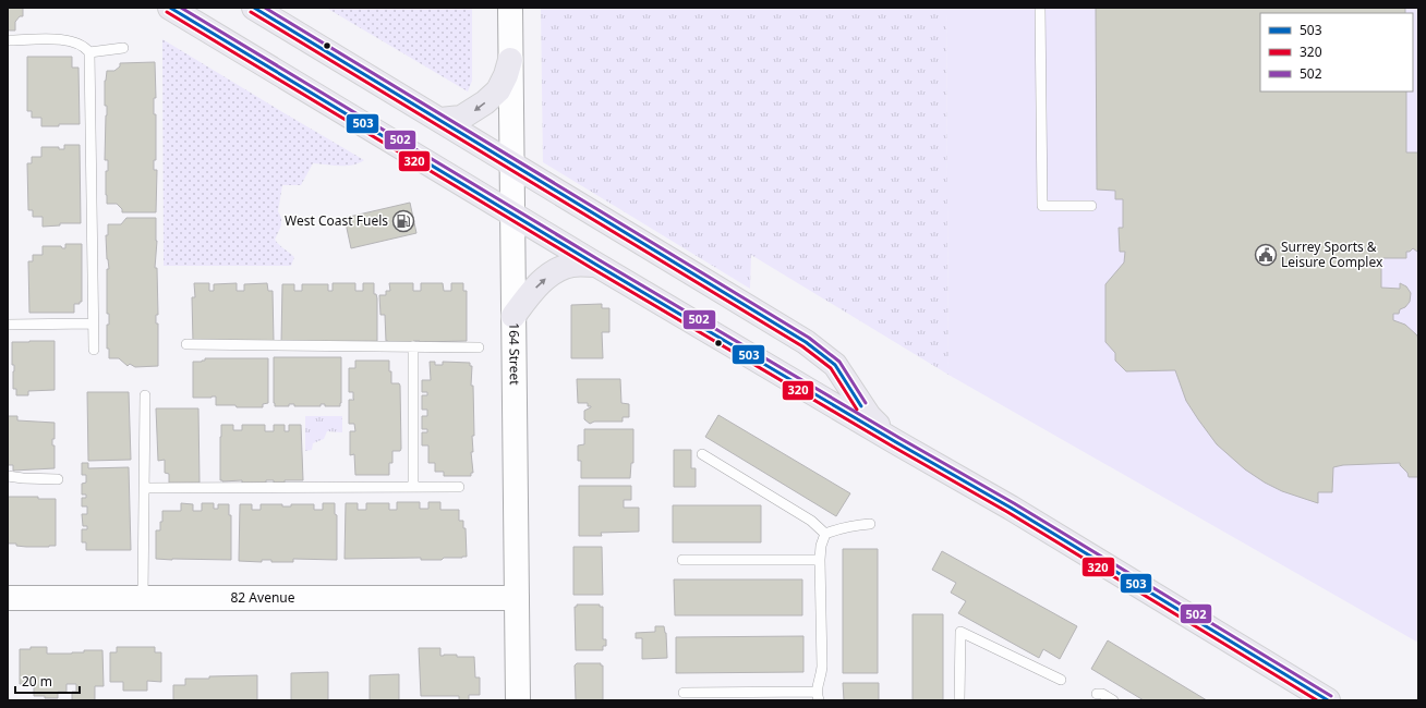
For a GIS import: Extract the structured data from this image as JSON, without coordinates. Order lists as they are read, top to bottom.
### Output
{
  "streets": {
    "street": ["164 Street", "82 Avenue"]
  },
  "crossings": [
    ["164 Street", "82 Avenue"]
  ],
  "places": {
    "fuel station": ["West Coast Fuels"],
    "public building": ["Surrey Sports & Leisure Complex"]
  },
  "lines": ["transit line 503", "transit line 502", "transit line 320"],
  "legend": ["503", "320", "502"],
  "scale_bar": "20 m"
}
